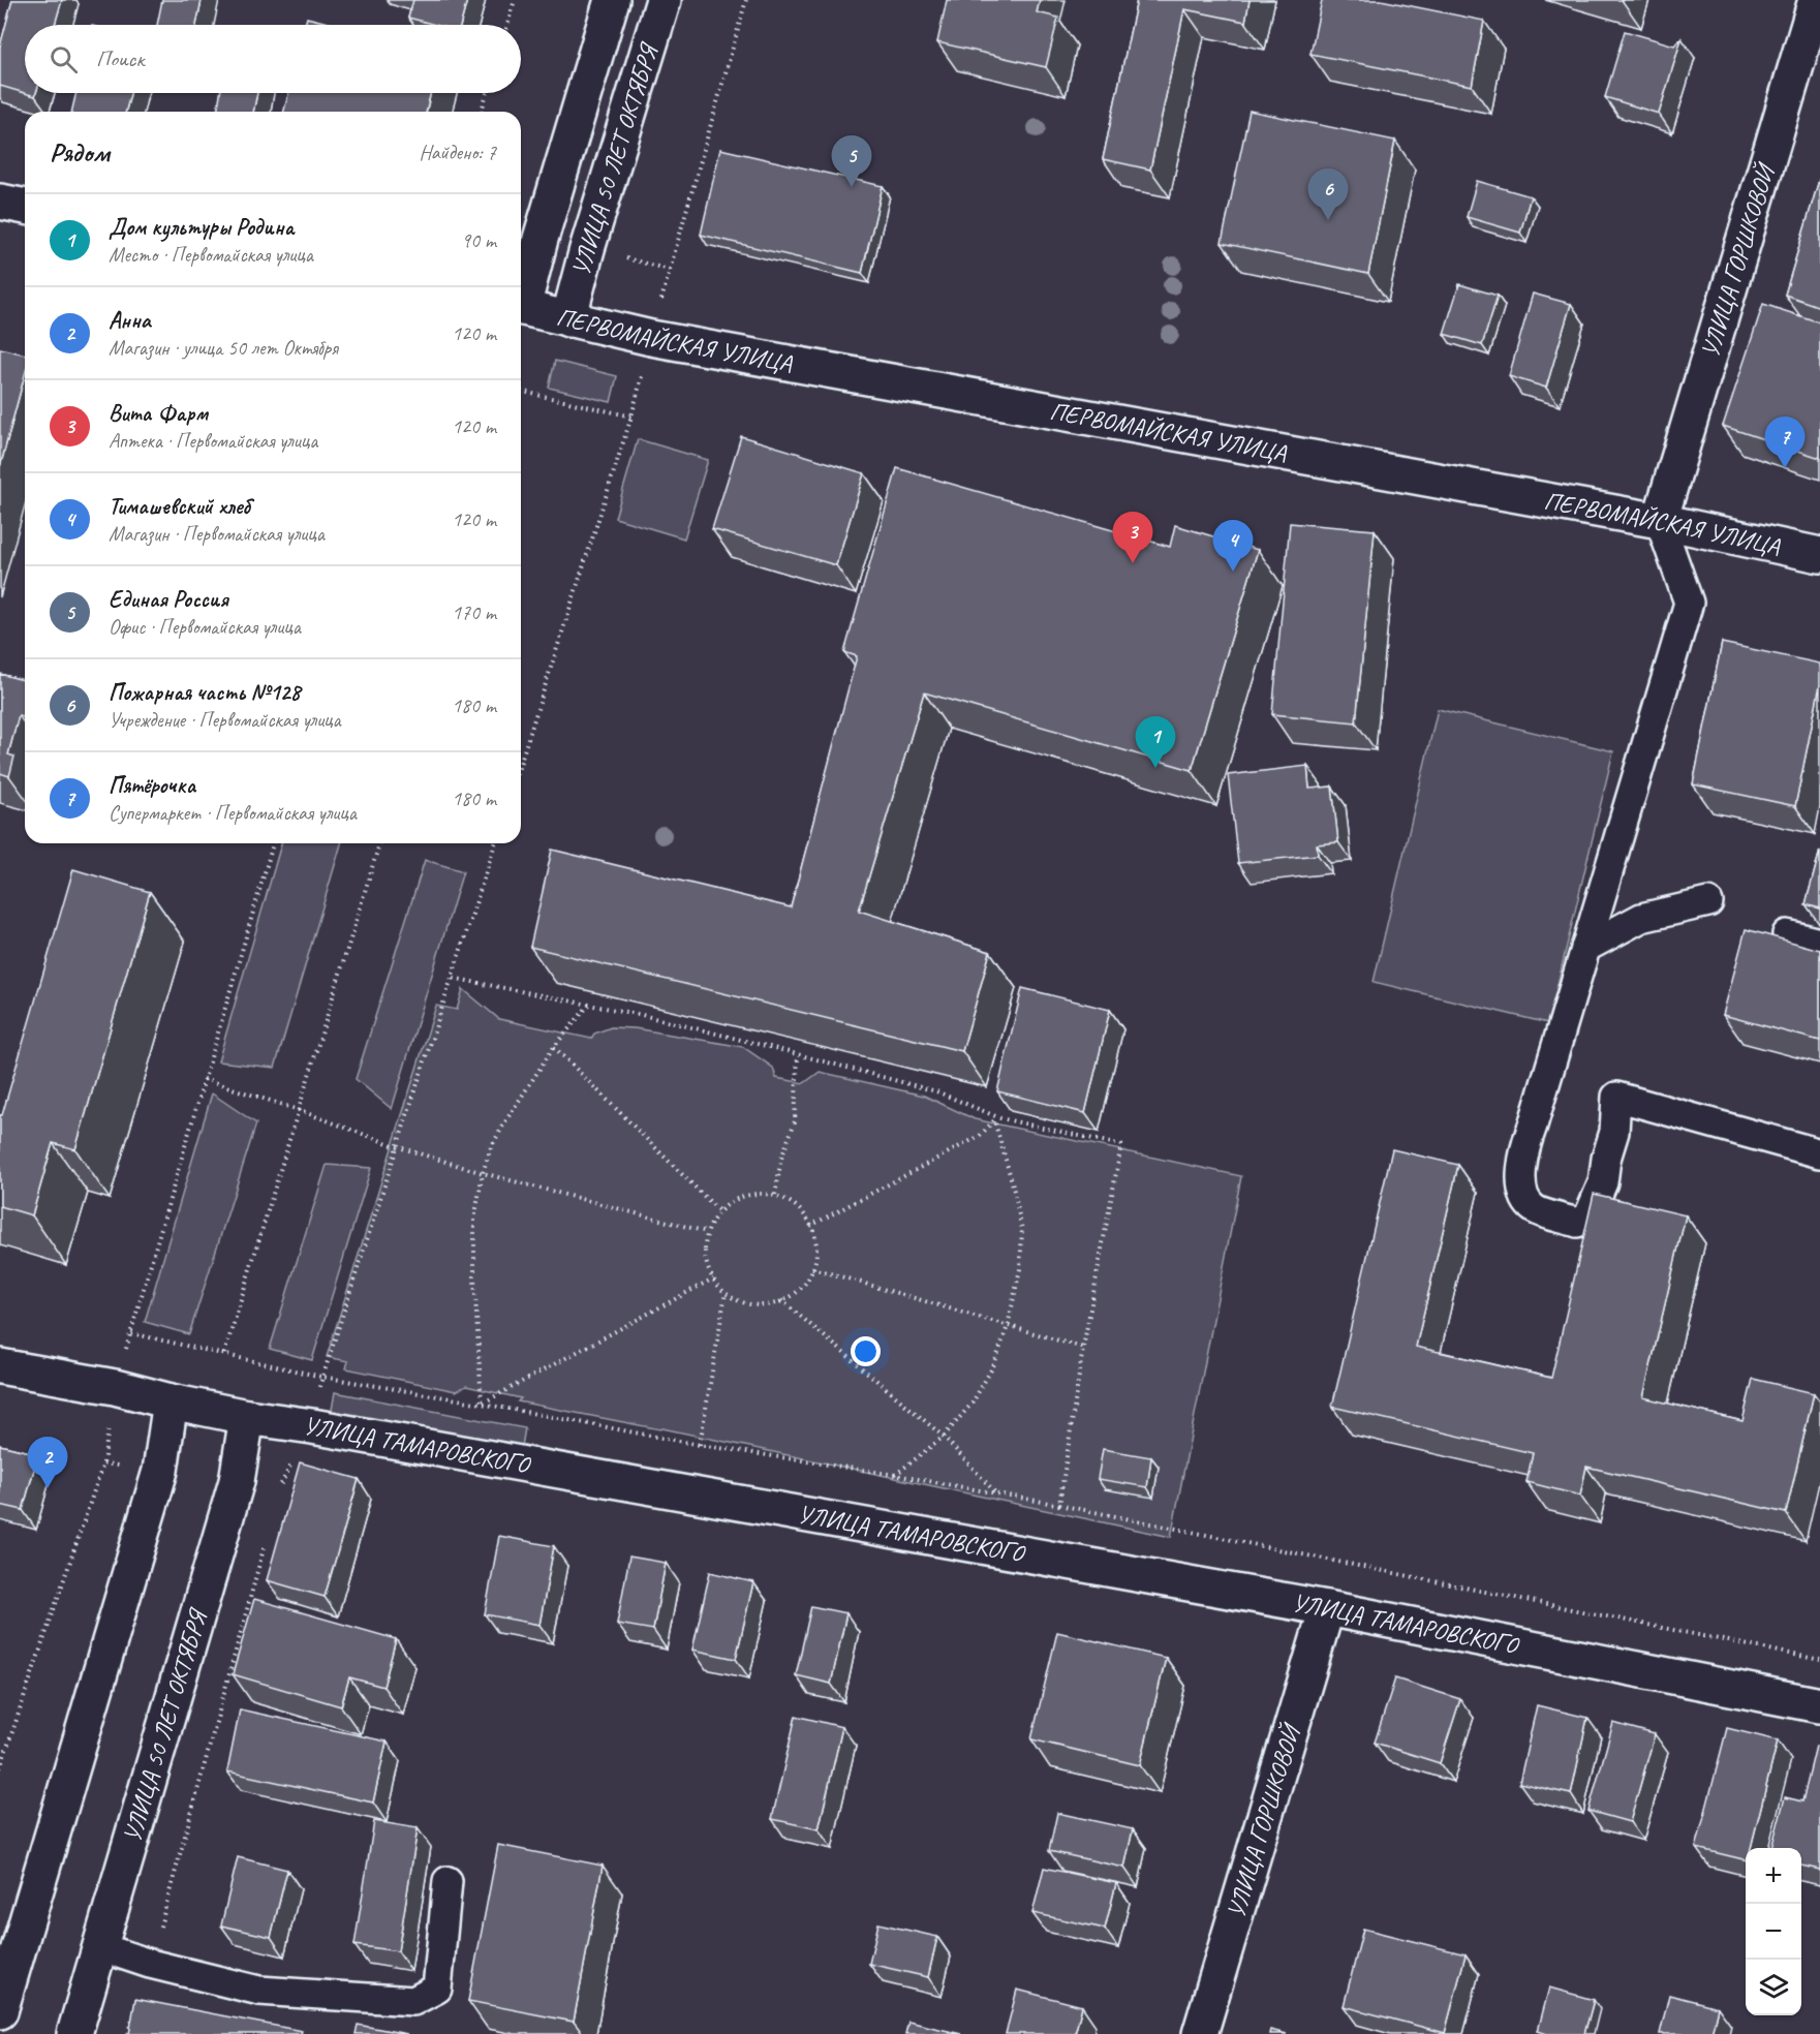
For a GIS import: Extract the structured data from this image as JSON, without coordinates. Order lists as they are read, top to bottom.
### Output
{
  "streets": {
    "street": [
      "УЛИЦА 50 ЛЕТ ОКТЯБРЯ",
      "УЛИЦА ГОРШКОВОЙ",
      "ПЕРВОМАЙСКАЯ УЛИЦА",
      "УЛИЦА ТАМАРОВСКОГО"
    ]
  },
  "crossings": [
    ["УЛИЦА 50 ЛЕТ ОКТЯБРЯ", "ПЕРВОМАЙСКАЯ УЛИЦА"],
    ["УЛИЦА 50 ЛЕТ ОКТЯБРЯ", "УЛИЦА ТАМАРОВСКОГО"],
    ["УЛИЦА ГОРШКОВОЙ", "ПЕРВОМАЙСКАЯ УЛИЦА"],
    ["УЛИЦА ГОРШКОВОЙ", "УЛИЦА ТАМАРОВСКОГО"]
  ],
  "page": {
    "search": "Поиск",
    "heading": ["Рядом", "Найдено: 7"],
    "pins": [
      "5",
      "6",
      "7",
      "3",
      "4",
      "1",
      "2"
    ],
    "list": [
      {
        "mark": "1",
        "name": "Дом культуры Родина",
        "note": "Место · Первомайская улица",
        "value": "90 m"
      },
      {
        "mark": "2",
        "name": "Анна",
        "note": "Магазин · улица 50 лет Октября",
        "value": "120 m"
      },
      {
        "mark": "3",
        "name": "Вита Фарм",
        "note": "Аптека · Первомайская улица",
        "value": "120 m"
      },
      {
        "mark": "4",
        "name": "Тимашевский хлеб",
        "note": "Магазин · Первомайская улица",
        "value": "120 m"
      },
      {
        "mark": "5",
        "name": "Единая Россия",
        "note": "Офис · Первомайская улица",
        "value": "170 m"
      },
      {
        "mark": "6",
        "name": "Пожарная часть №128",
        "note": "Учреждение · Первомайская улица",
        "value": "180 m"
      },
      {
        "mark": "7",
        "name": "Пятёрочка",
        "note": "Супермаркет · Первомайская улица",
        "value": "180 m"
      }
    ],
    "map_buttons": ["+", "−"]
  }
}
